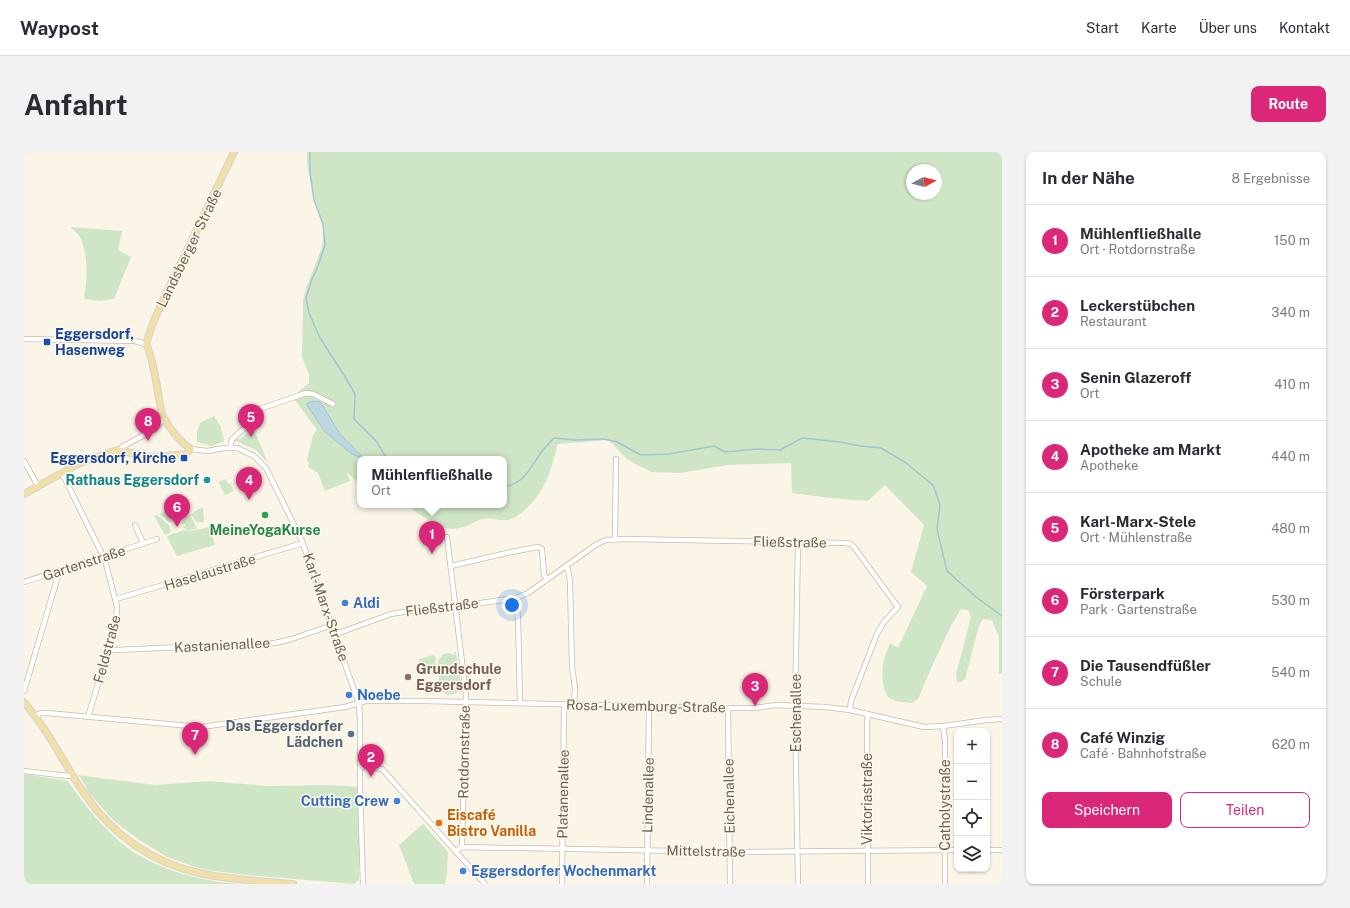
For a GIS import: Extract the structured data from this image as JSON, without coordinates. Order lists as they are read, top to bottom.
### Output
{
  "streets": {
    "main road": ["Landsberger Straße"],
    "street": [
      "Fließstraße",
      "Gartenstraße",
      "Haselaustraße",
      "Karl-Marx-Straße",
      "Kastanienallee",
      "Feldstraße",
      "Rosa-Luxemburg-Straße",
      "Eschenallee",
      "Rotdornstraße",
      "Platanenallee",
      "Lindenallee",
      "Eichenallee",
      "Viktoriastraße",
      "Catholystraße",
      "Mittelstraße"
    ]
  },
  "crossings": [
    ["Fließstraße", "Karl-Marx-Straße"],
    ["Fließstraße", "Rosa-Luxemburg-Straße"],
    ["Fließstraße", "Eschenallee"],
    ["Fließstraße", "Rotdornstraße"],
    ["Gartenstraße", "Feldstraße"],
    ["Haselaustraße", "Karl-Marx-Straße"],
    ["Haselaustraße", "Feldstraße"],
    ["Karl-Marx-Straße", "Kastanienallee"],
    ["Karl-Marx-Straße", "Rosa-Luxemburg-Straße"],
    ["Kastanienallee", "Feldstraße"],
    ["Feldstraße", "Rosa-Luxemburg-Straße"],
    ["Rosa-Luxemburg-Straße", "Eschenallee"],
    ["Rosa-Luxemburg-Straße", "Rotdornstraße"],
    ["Rosa-Luxemburg-Straße", "Platanenallee"],
    ["Rosa-Luxemburg-Straße", "Lindenallee"],
    ["Rosa-Luxemburg-Straße", "Eichenallee"],
    ["Rosa-Luxemburg-Straße", "Viktoriastraße"],
    ["Rosa-Luxemburg-Straße", "Catholystraße"],
    ["Eschenallee", "Mittelstraße"],
    ["Rotdornstraße", "Mittelstraße"],
    ["Platanenallee", "Mittelstraße"],
    ["Lindenallee", "Mittelstraße"],
    ["Eichenallee", "Mittelstraße"],
    ["Viktoriastraße", "Mittelstraße"],
    ["Catholystraße", "Mittelstraße"]
  ],
  "places": {
    "transit": ["Eggersdorf, Hasenweg", "Eggersdorf, Kirche"],
    "other": [
      "Rathaus Eggersdorf",
      "MeineYogaKurse",
      "Aldi",
      "Grundschule Eggersdorf",
      "Noebe",
      "Das Eggersdorfer Lädchen",
      "Cutting Crew",
      "Eiscafé Bistro Vanilla",
      "Eggersdorfer Wochenmarkt"
    ]
  },
  "north": "right",
  "page": {
    "header": "Waypost",
    "nav": [
      "Start",
      "Karte",
      "Über uns",
      "Kontakt"
    ],
    "buttons": [
      "Route",
      ["Speichern", "Teilen"]
    ],
    "title": "Anfahrt",
    "heading": ["In der Nähe", "8 Ergebnisse"],
    "list": [
      {
        "mark": "1",
        "name": "Mühlenfließhalle",
        "note": "Ort · Rotdornstraße",
        "value": "150 m"
      },
      {
        "mark": "2",
        "name": "Leckerstübchen",
        "note": "Restaurant",
        "value": "340 m"
      },
      {
        "mark": "3",
        "name": "Senin Glazeroff",
        "note": "Ort",
        "value": "410 m"
      },
      {
        "mark": "4",
        "name": "Apotheke am Markt",
        "note": "Apotheke",
        "value": "440 m"
      },
      {
        "mark": "5",
        "name": "Karl-Marx-Stele",
        "note": "Ort · Mühlenstraße",
        "value": "480 m"
      },
      {
        "mark": "6",
        "name": "Försterpark",
        "note": "Park · Gartenstraße",
        "value": "530 m"
      },
      {
        "mark": "7",
        "name": "Die Tausendfüßler",
        "note": "Schule",
        "value": "540 m"
      },
      {
        "mark": "8",
        "name": "Café Winzig",
        "note": "Café · Bahnhofstraße",
        "value": "620 m"
      }
    ],
    "pins": [
      "5",
      "8",
      "4",
      "6",
      "1",
      "3",
      "7",
      "2"
    ],
    "popup": ["Mühlenfließhalle", "Ort"],
    "map_buttons": ["+", "−"]
  }
}
